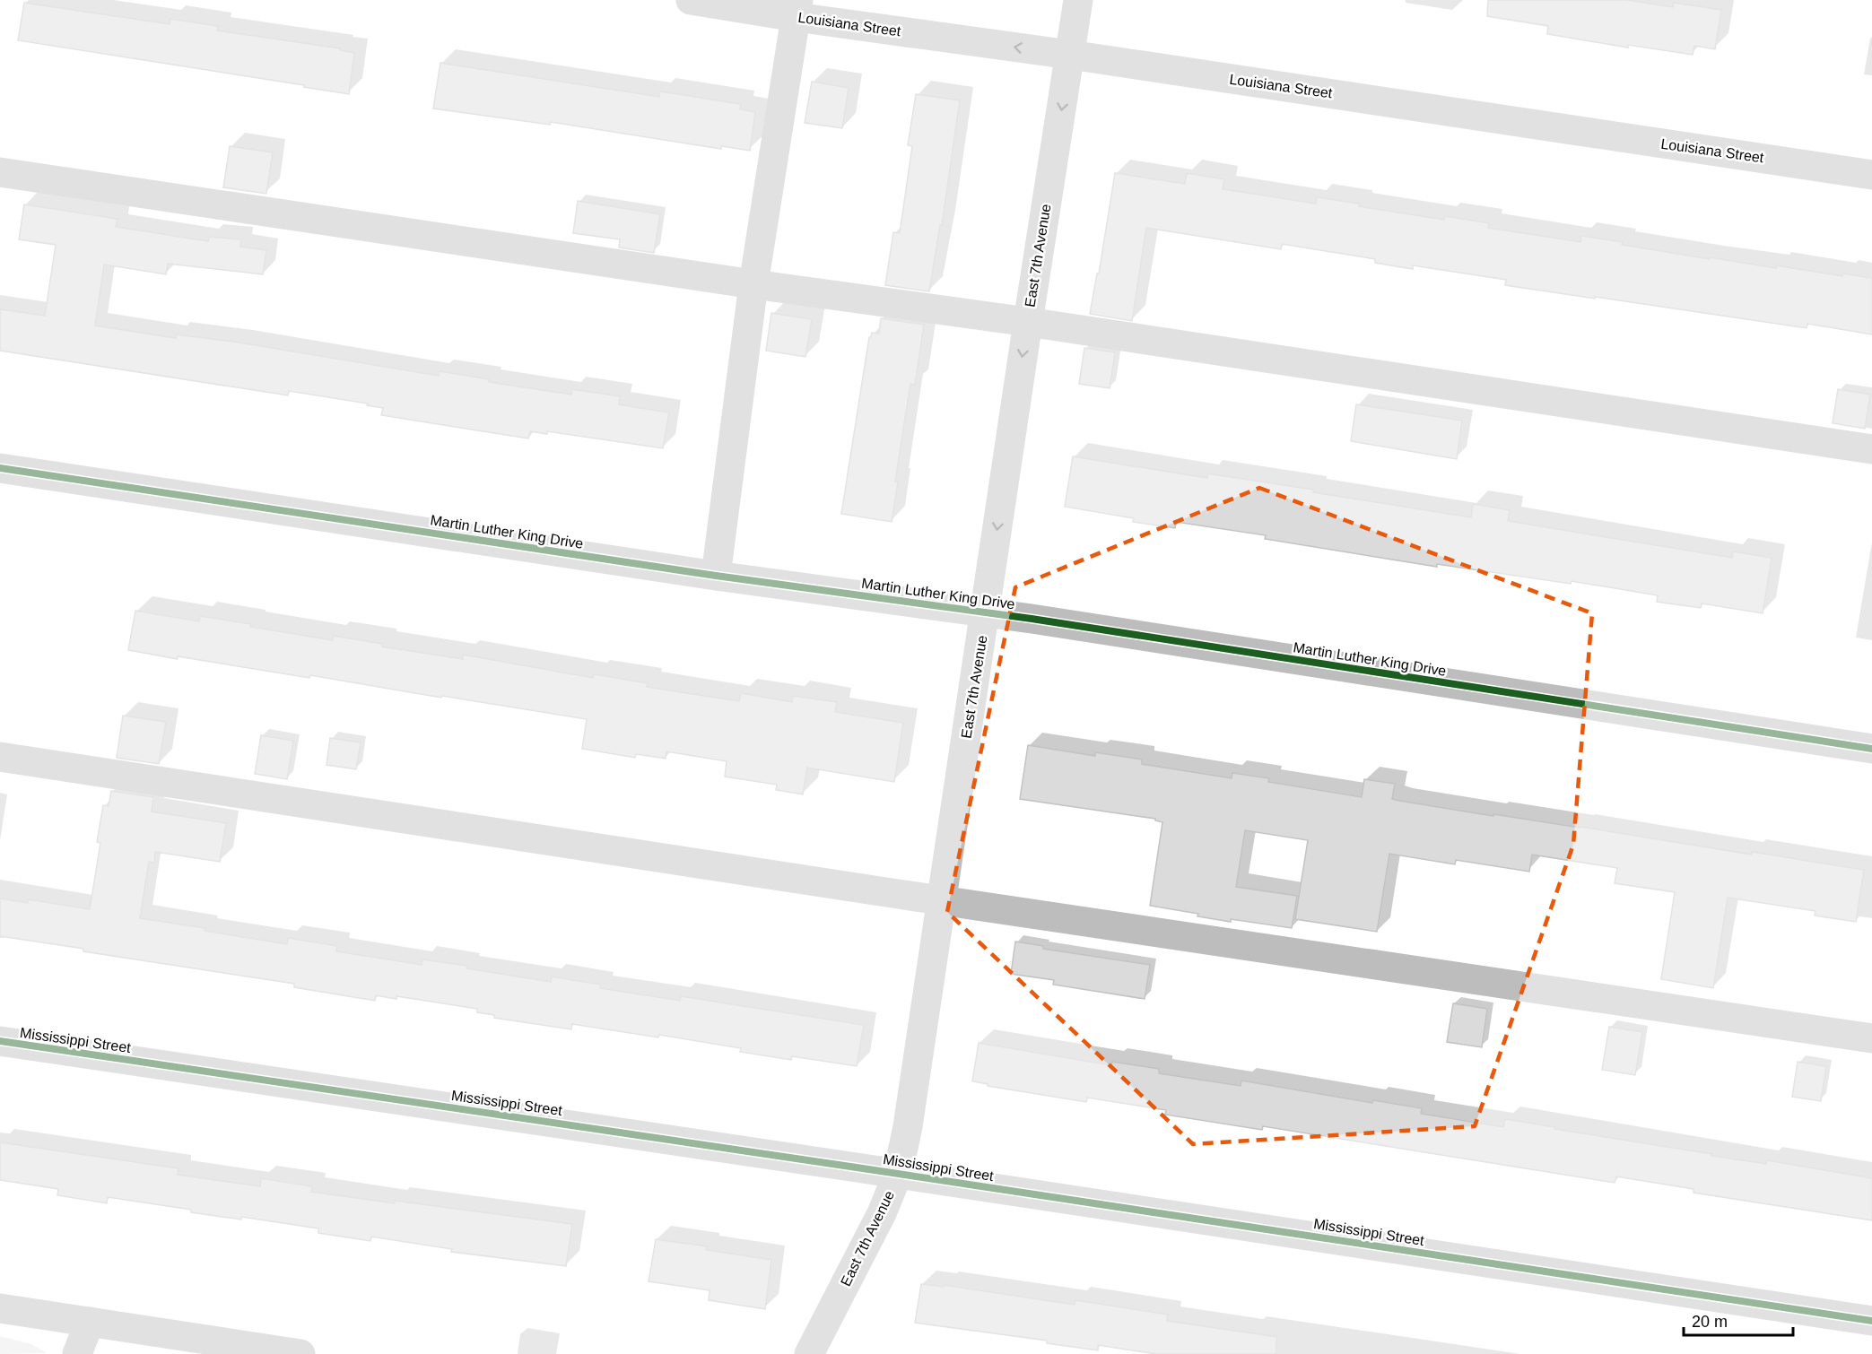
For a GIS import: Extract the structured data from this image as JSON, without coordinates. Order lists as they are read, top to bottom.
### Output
{
  "streets": {
    "street": [
      "Louisiana Street",
      "East 7th Avenue",
      "Martin Luther King Drive",
      "Mississippi Street"
    ]
  },
  "crossings": [
    ["Louisiana Street", "East 7th Avenue"],
    ["East 7th Avenue", "Martin Luther King Drive"],
    ["East 7th Avenue", "Mississippi Street"]
  ],
  "one_way": ["East 7th Avenue"],
  "scale_bar": "20 m"
}
